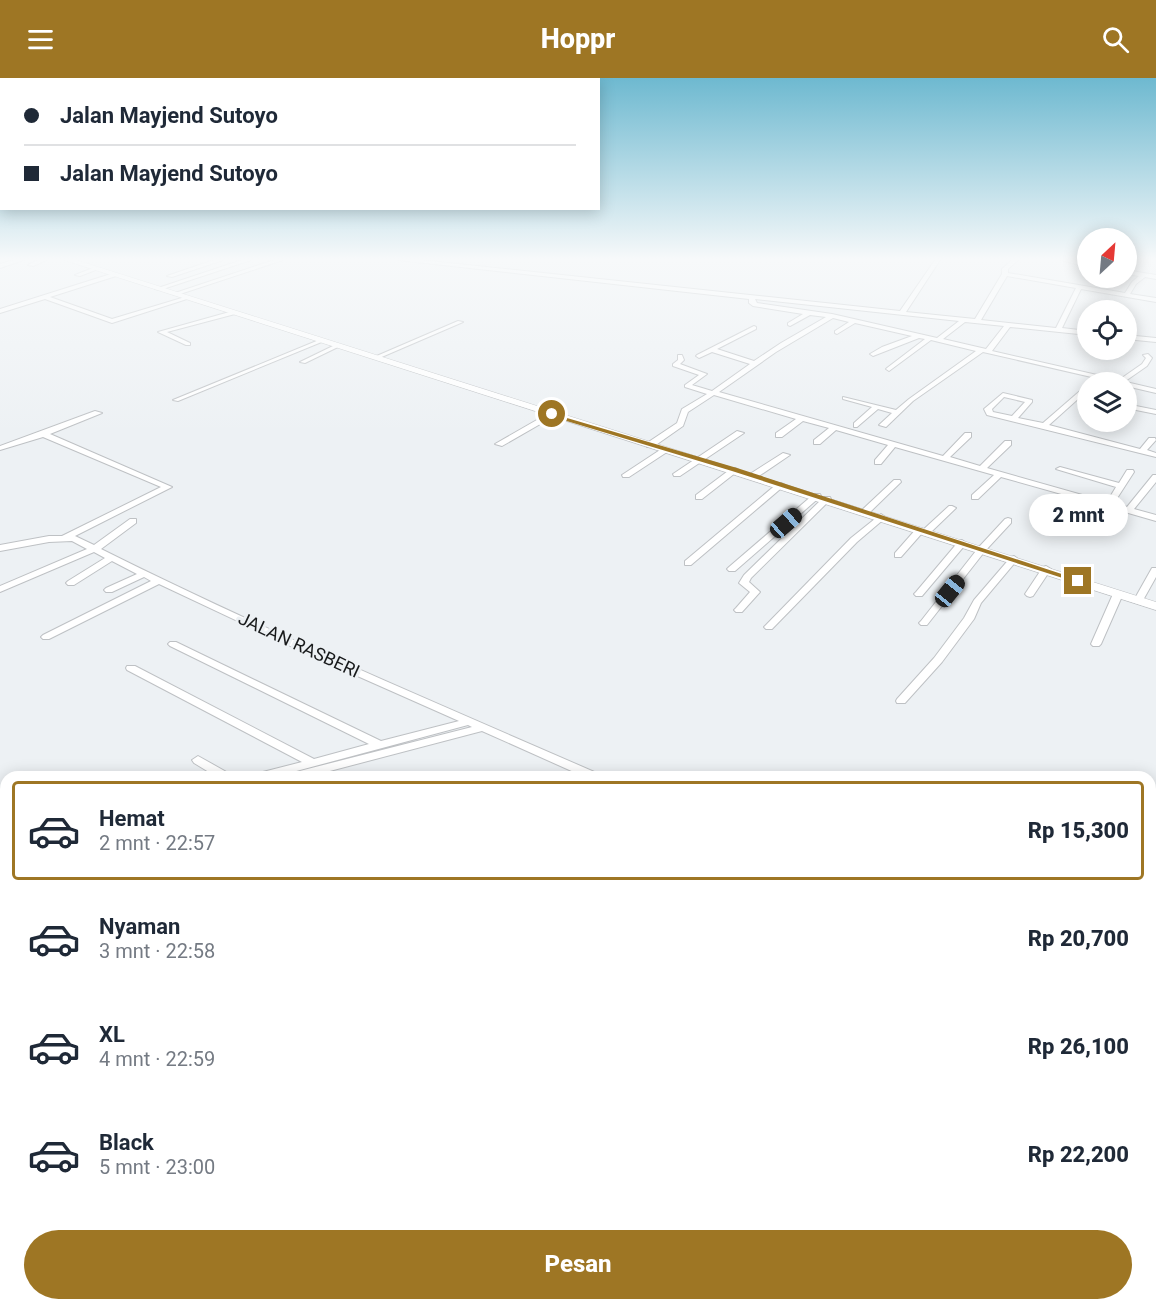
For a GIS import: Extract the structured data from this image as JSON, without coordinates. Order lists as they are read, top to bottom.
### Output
{
  "streets": {
    "street": ["JALAN RASBERI"]
  },
  "north": "top right",
  "page": {
    "header": "Hoppr",
    "banner": ["Jalan Mayjend Sutoyo", "Jalan Mayjend Sutoyo"],
    "bubble": "2 mnt",
    "list": [
      {
        "name": "Hemat",
        "note": "2 mnt · 22:57",
        "value": "Rp 15,300"
      },
      {
        "name": "Nyaman",
        "note": "3 mnt · 22:58",
        "value": "Rp 20,700"
      },
      {
        "name": "XL",
        "note": "4 mnt · 22:59",
        "value": "Rp 26,100"
      },
      {
        "name": "Black",
        "note": "5 mnt · 23:00",
        "value": "Rp 22,200"
      }
    ],
    "buttons": "Pesan"
  }
}
